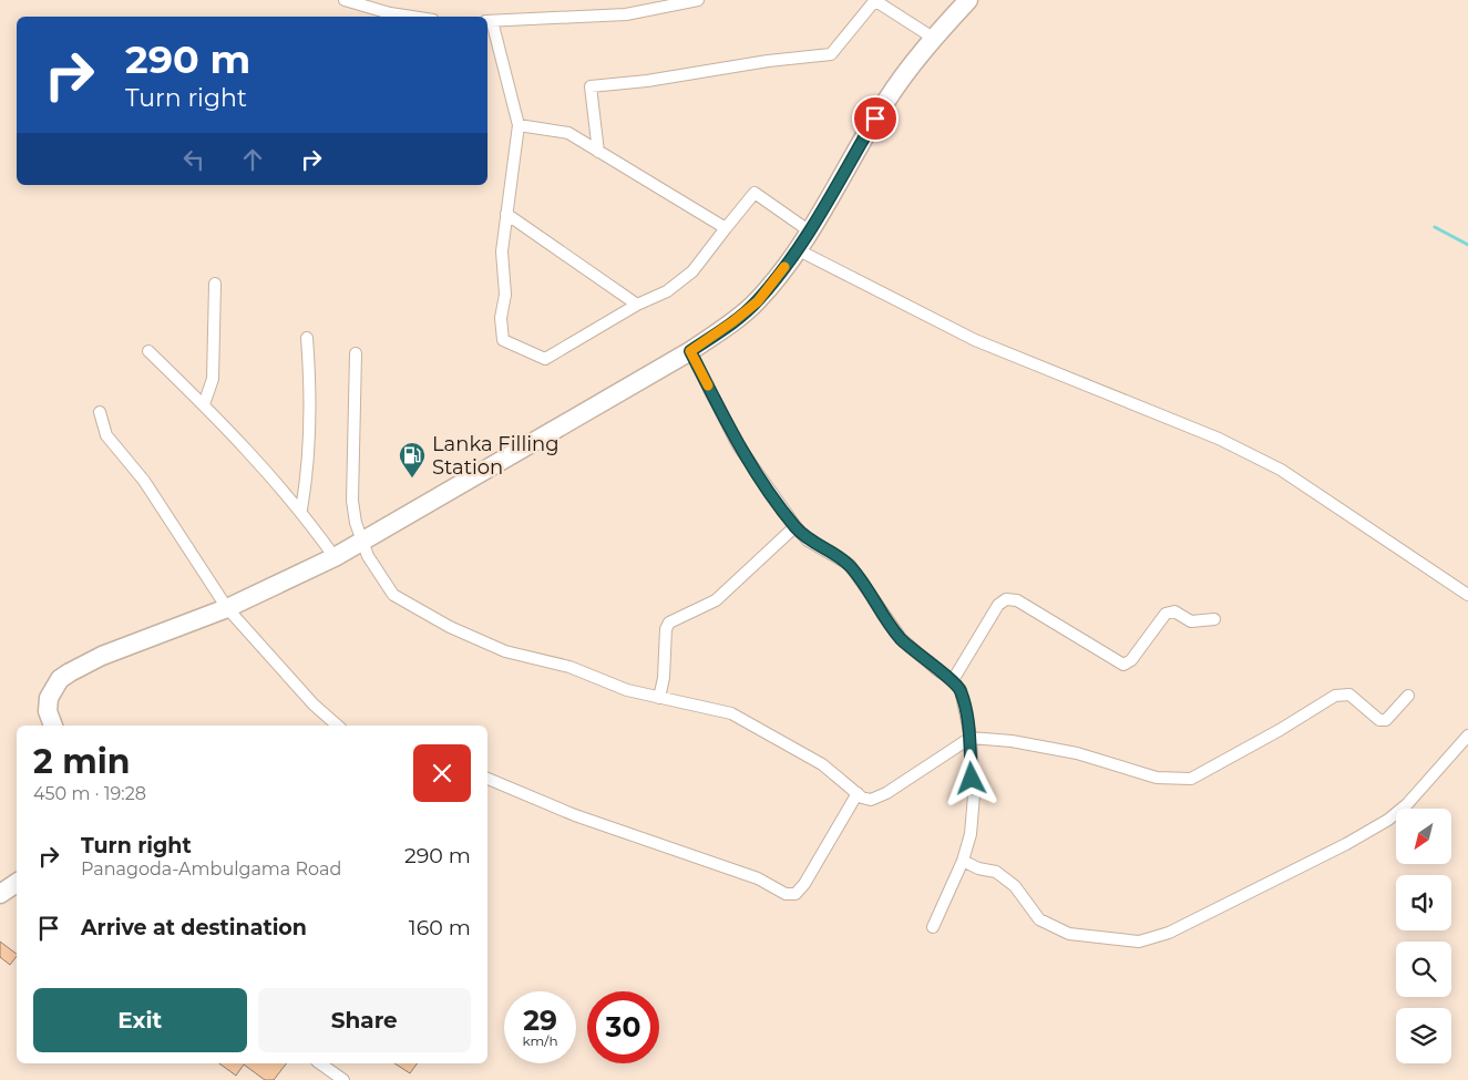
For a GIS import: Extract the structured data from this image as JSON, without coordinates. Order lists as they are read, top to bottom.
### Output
{
  "places": {
    "fuel station": ["Lanka Filling Station"]
  },
  "north": "bottom left",
  "page": {
    "turn": ["290 m", "Turn right"],
    "heading": ["2 min", "450 m · 19:28"],
    "list": [
      {
        "name": "Turn right",
        "note": "Panagoda-Ambulgama Road",
        "value": "290 m"
      },
      {
        "name": "Arrive at destination",
        "value": "160 m"
      }
    ],
    "buttons": ["Exit", "Share"],
    "speed": "29 km/h",
    "limit": "30"
  }
}
